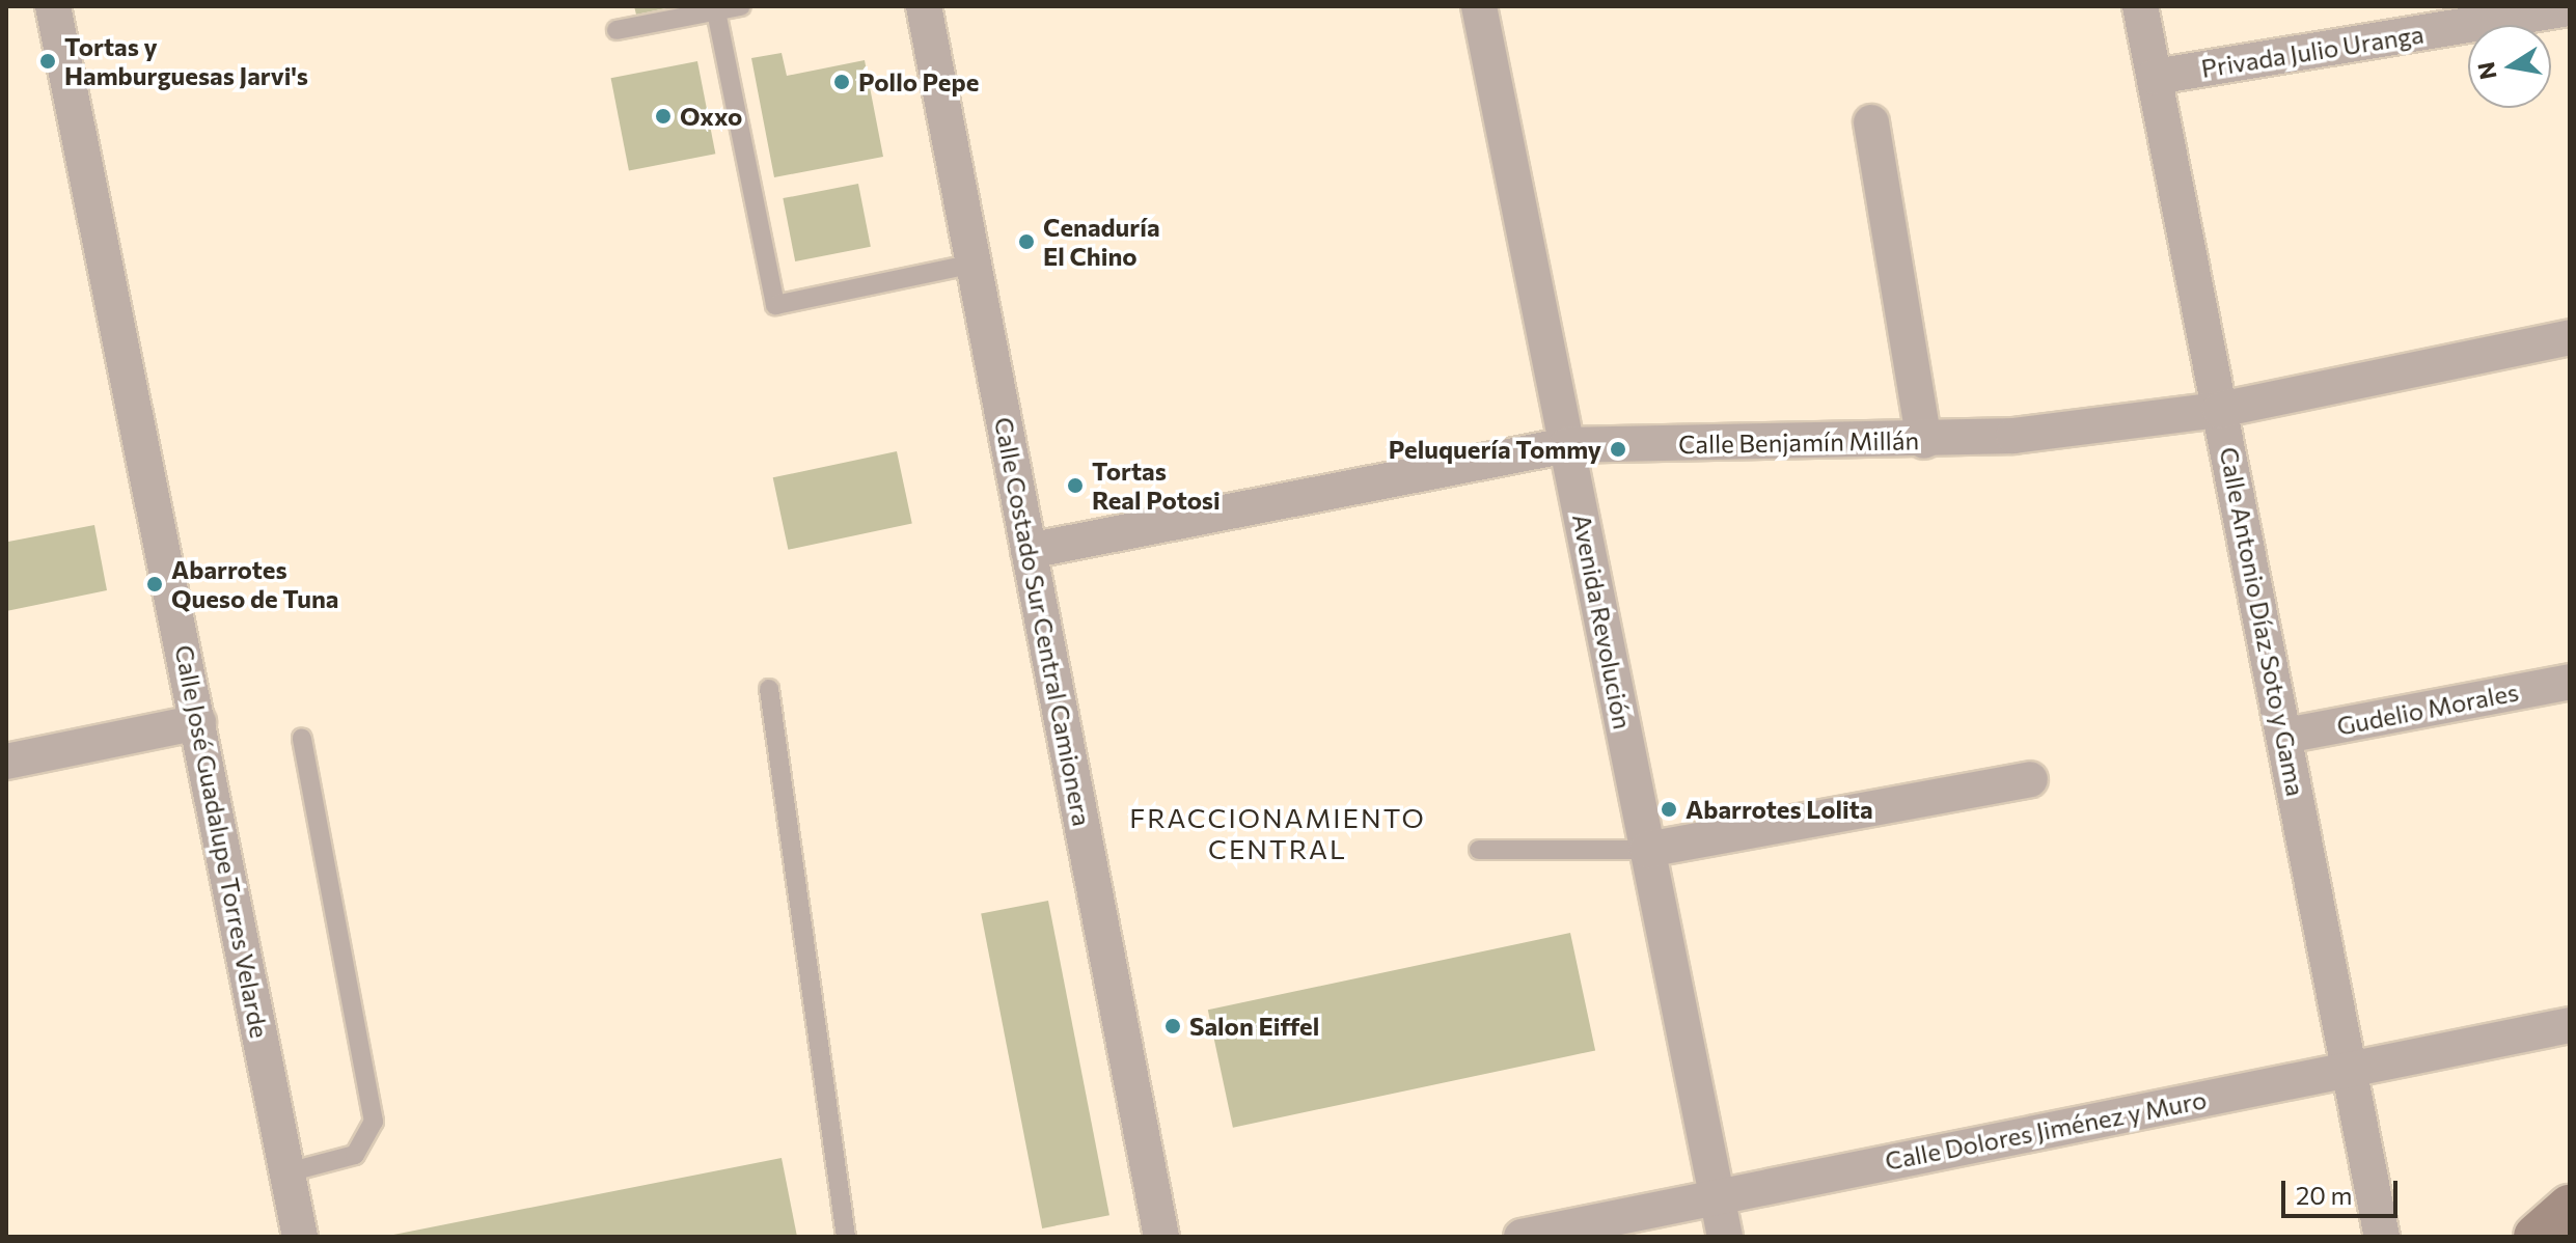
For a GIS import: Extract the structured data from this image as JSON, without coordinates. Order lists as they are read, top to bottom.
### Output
{
  "streets": {
    "street": [
      "Privada Julio Uranga",
      "Calle Benjamín Millán",
      "Calle Costado Sur Central Camionera",
      "Avenida Revolución",
      "Calle Antonio Díaz Soto y Gama",
      "Gudelio Morales",
      "Calle José Guadalupe Torres Velarde",
      "Calle Dolores Jiménez y Muro"
    ]
  },
  "crossings": [
    ["Privada Julio Uranga", "Calle Antonio Díaz Soto y Gama"],
    ["Calle Benjamín Millán", "Calle Costado Sur Central Camionera"],
    ["Calle Benjamín Millán", "Avenida Revolución"],
    ["Calle Benjamín Millán", "Calle Antonio Díaz Soto y Gama"],
    ["Avenida Revolución", "Calle Dolores Jiménez y Muro"],
    ["Calle Antonio Díaz Soto y Gama", "Gudelio Morales"],
    ["Calle Antonio Díaz Soto y Gama", "Calle Dolores Jiménez y Muro"]
  ],
  "districts": ["FRACCIONAMIENTO CENTRAL"],
  "places": [
    "Tortas y Hamburguesas Jarvi's",
    "Pollo Pepe",
    "Oxxo",
    "Cenaduría El Chino",
    "Peluquería Tommy",
    "Tortas Real Potosi",
    "Abarrotes Queso de Tuna",
    "Abarrotes Lolita",
    "Salon Eiffel"
  ],
  "scale_bar": "20 m",
  "north": "left"
}
